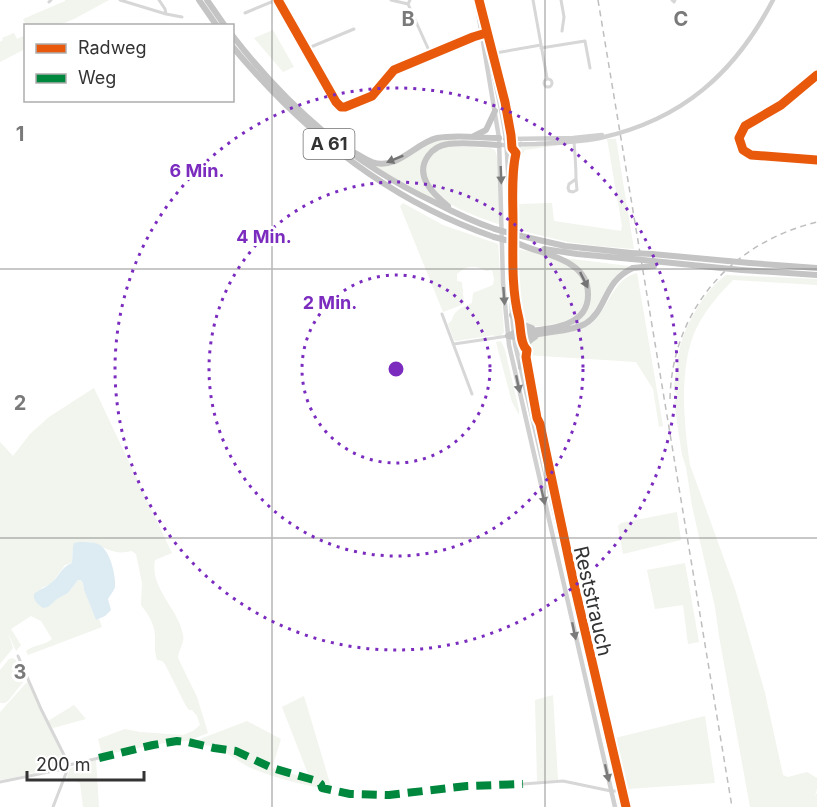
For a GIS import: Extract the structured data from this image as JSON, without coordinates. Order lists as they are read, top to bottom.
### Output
{
  "streets": {
    "highway": ["A 61"],
    "main road": ["Reststrauch"]
  },
  "legend": ["Radweg", "Weg"],
  "scale_bar": "200 m",
  "grid": {
    "columns": ["B", "C"],
    "rows": ["1", "2", "3"]
  },
  "rings": ["6 Min.", "4 Min.", "2 Min."]
}
